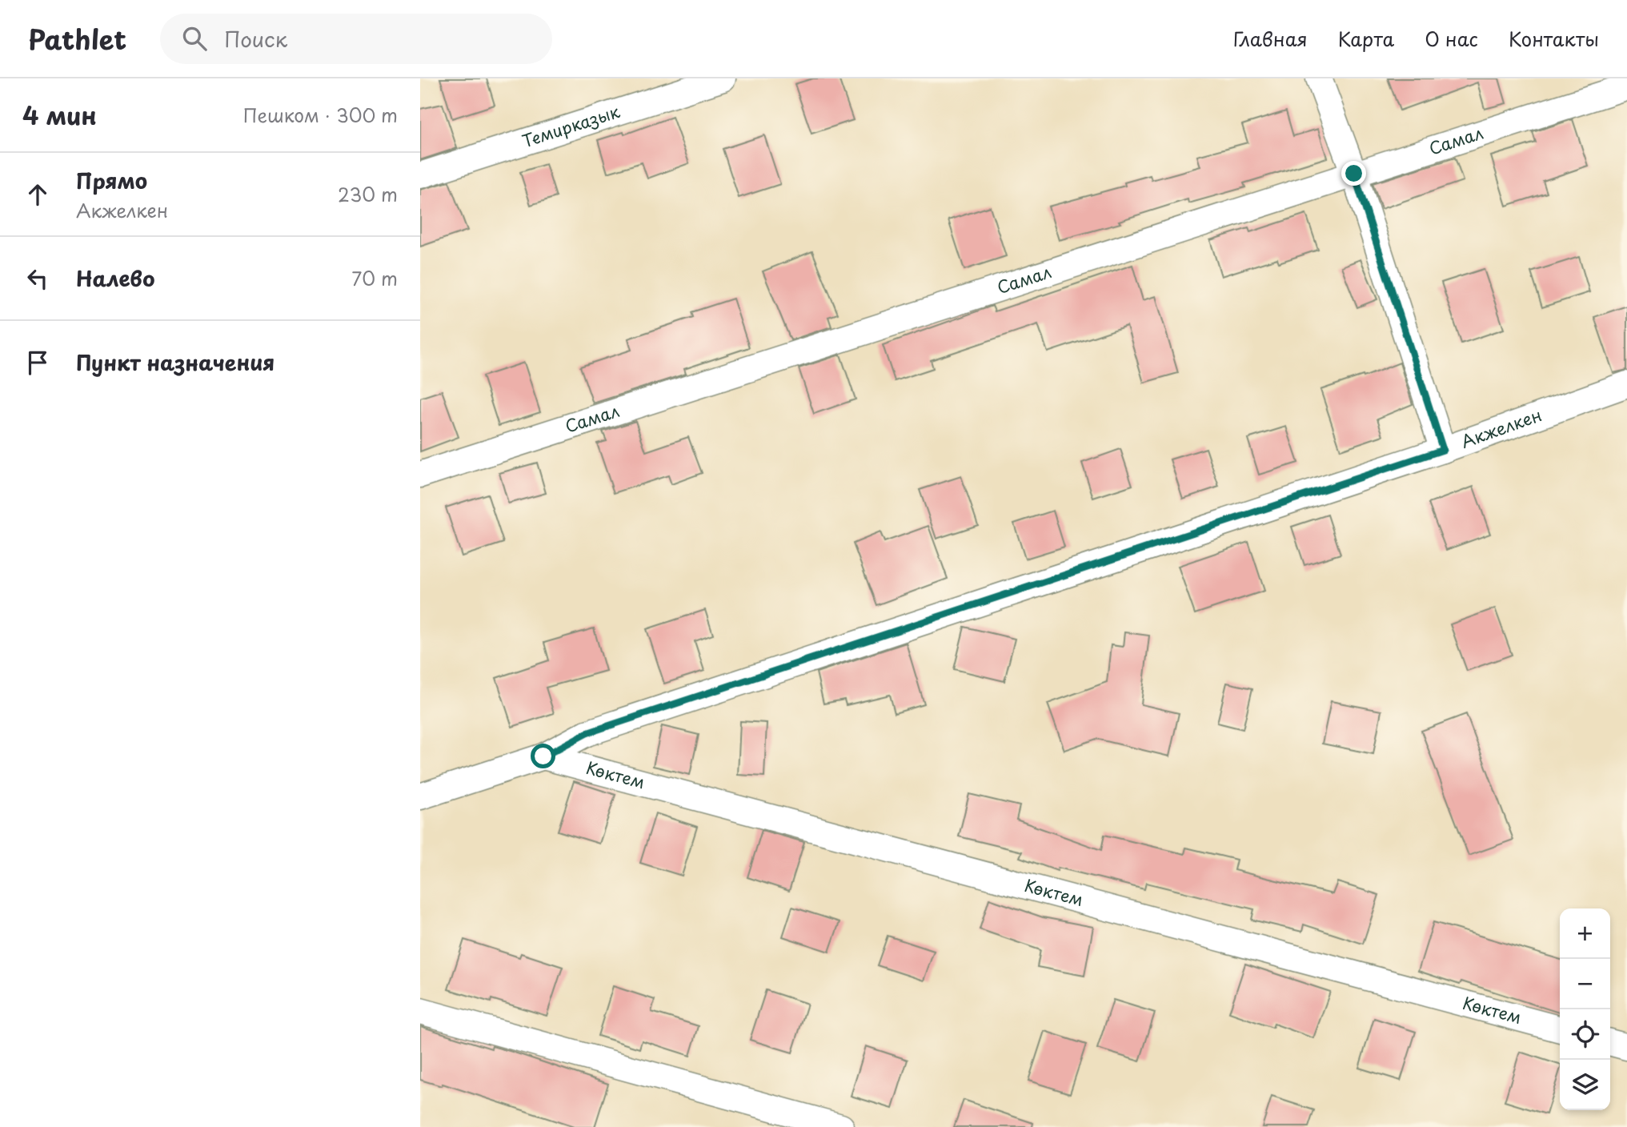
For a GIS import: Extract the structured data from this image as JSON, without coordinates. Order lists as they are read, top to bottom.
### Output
{
  "streets": {
    "street": [
      "Темирказык",
      "Самал",
      "Акжелкен",
      "Көктем"
    ]
  },
  "crossings": [
    ["Акжелкен", "Көктем"]
  ],
  "page": {
    "header": "Pathlet",
    "search": "Поиск",
    "nav": [
      "Главная",
      "Карта",
      "О нас",
      "Контакты"
    ],
    "heading": ["4 мин", "Пешком · 300 m"],
    "list": [
      ["Прямо", "Акжелкен", "230 m"],
      ["Налево", "70 m"],
      "Пункт назначения"
    ],
    "map_buttons": ["+", "−"]
  }
}
